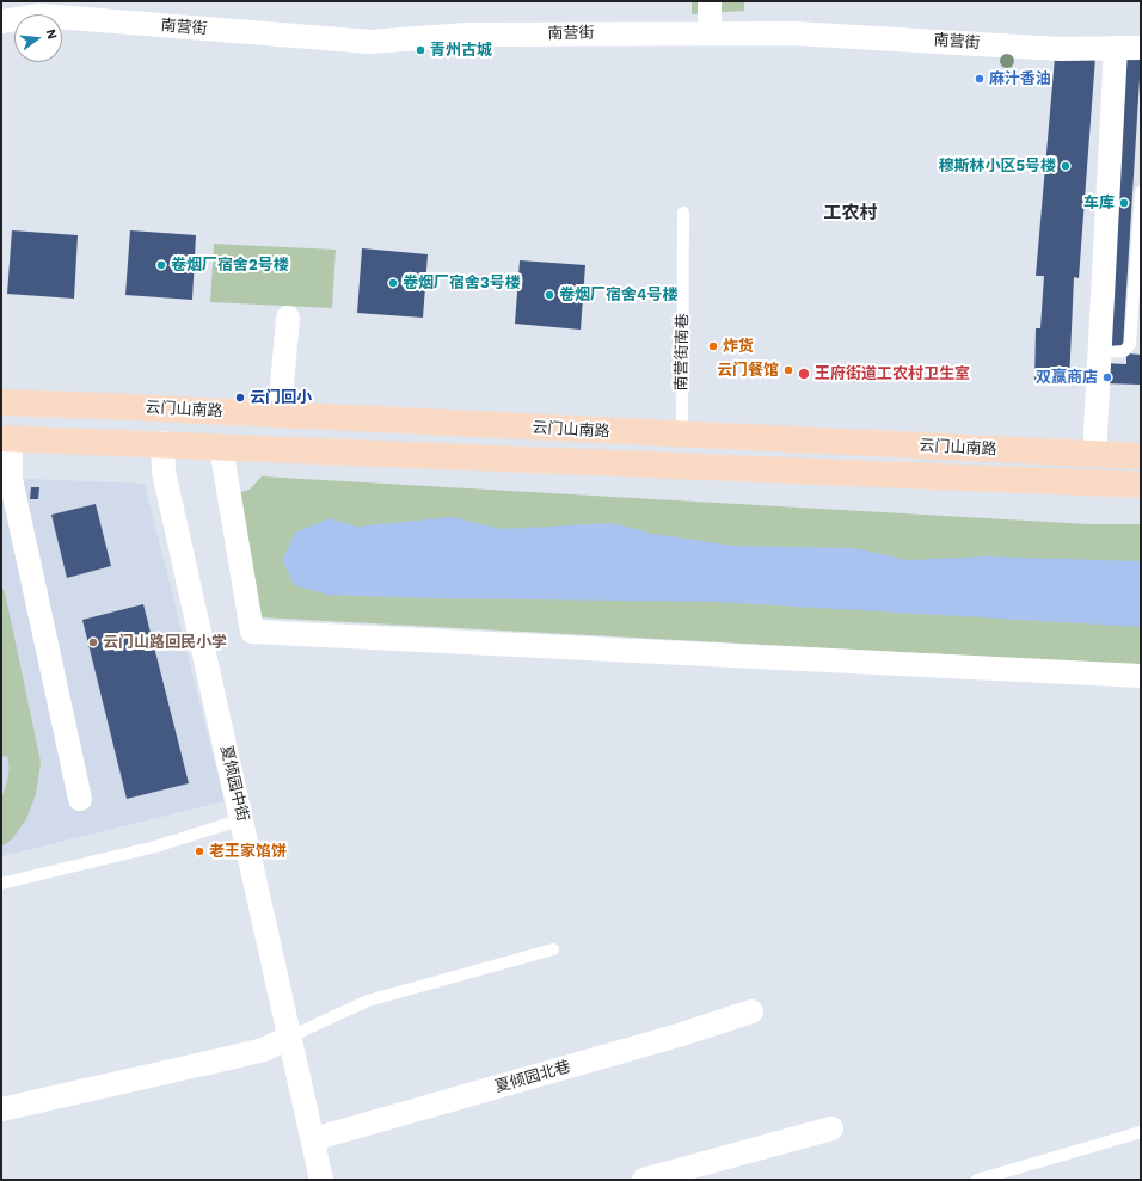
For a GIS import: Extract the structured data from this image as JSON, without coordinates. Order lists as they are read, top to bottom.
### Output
{
  "streets": {
    "main road": ["云门山南路"],
    "street": ["南营街", "夏倾园中街", "夏倾园北巷"],
    "lane": ["南营街南巷"]
  },
  "crossings": [
    ["南营街南巷", "云门山南路"],
    ["云门山南路", "夏倾园中街"],
    ["夏倾园中街", "夏倾园北巷"]
  ],
  "districts": ["工农村"],
  "places": [
    "青州古城",
    "麻汁香油",
    "穆斯林小区5号楼",
    "车库",
    "卷烟厂宿舍2号楼",
    "卷烟厂宿舍3号楼",
    "卷烟厂宿舍4号楼",
    "炸货",
    "云门餐馆",
    "王府街道工农村卫生室",
    "双赢商店",
    "云门回小",
    "云门山路回民小学",
    "老王家馅饼"
  ],
  "north": "right"
}
